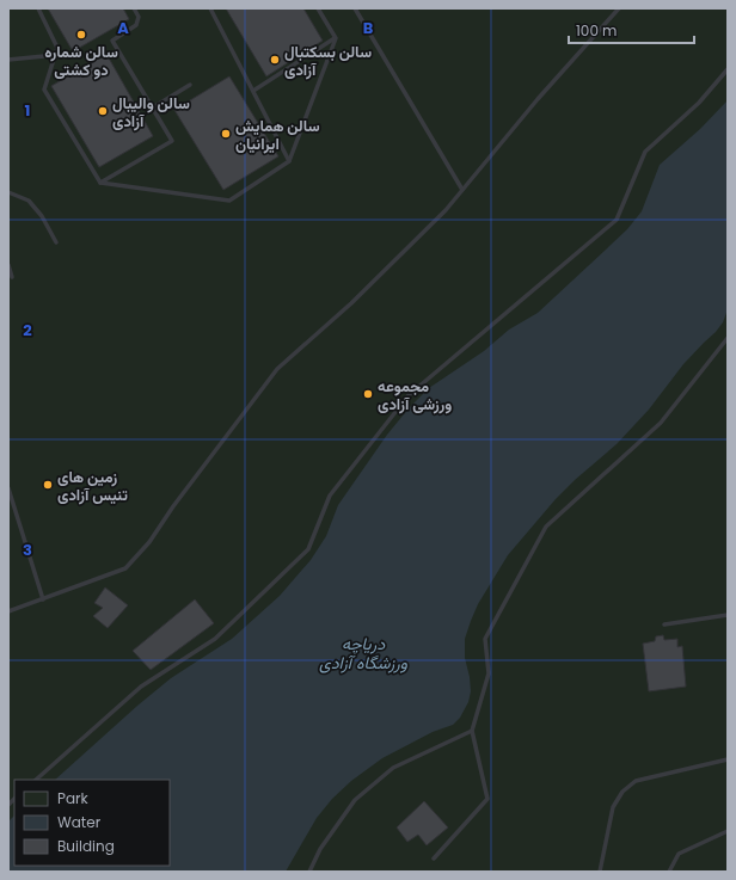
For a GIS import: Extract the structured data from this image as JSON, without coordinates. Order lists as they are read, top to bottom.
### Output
{
  "water": ["دریاچه ورزشگاه آزادی"],
  "places": [
    "سالن شماره دو کشتی",
    "سالن بسکتبال آزادی",
    "سالن والیبال آزادی",
    "سالن همایش ایرانیان",
    "مجموعه ورزشی آزادی",
    "زمین های تنیس آزادی"
  ],
  "legend": ["Park", "Water", "Building"],
  "scale_bar": "100 m",
  "grid": {
    "columns": ["A", "B"],
    "rows": ["1", "2", "3"]
  }
}
